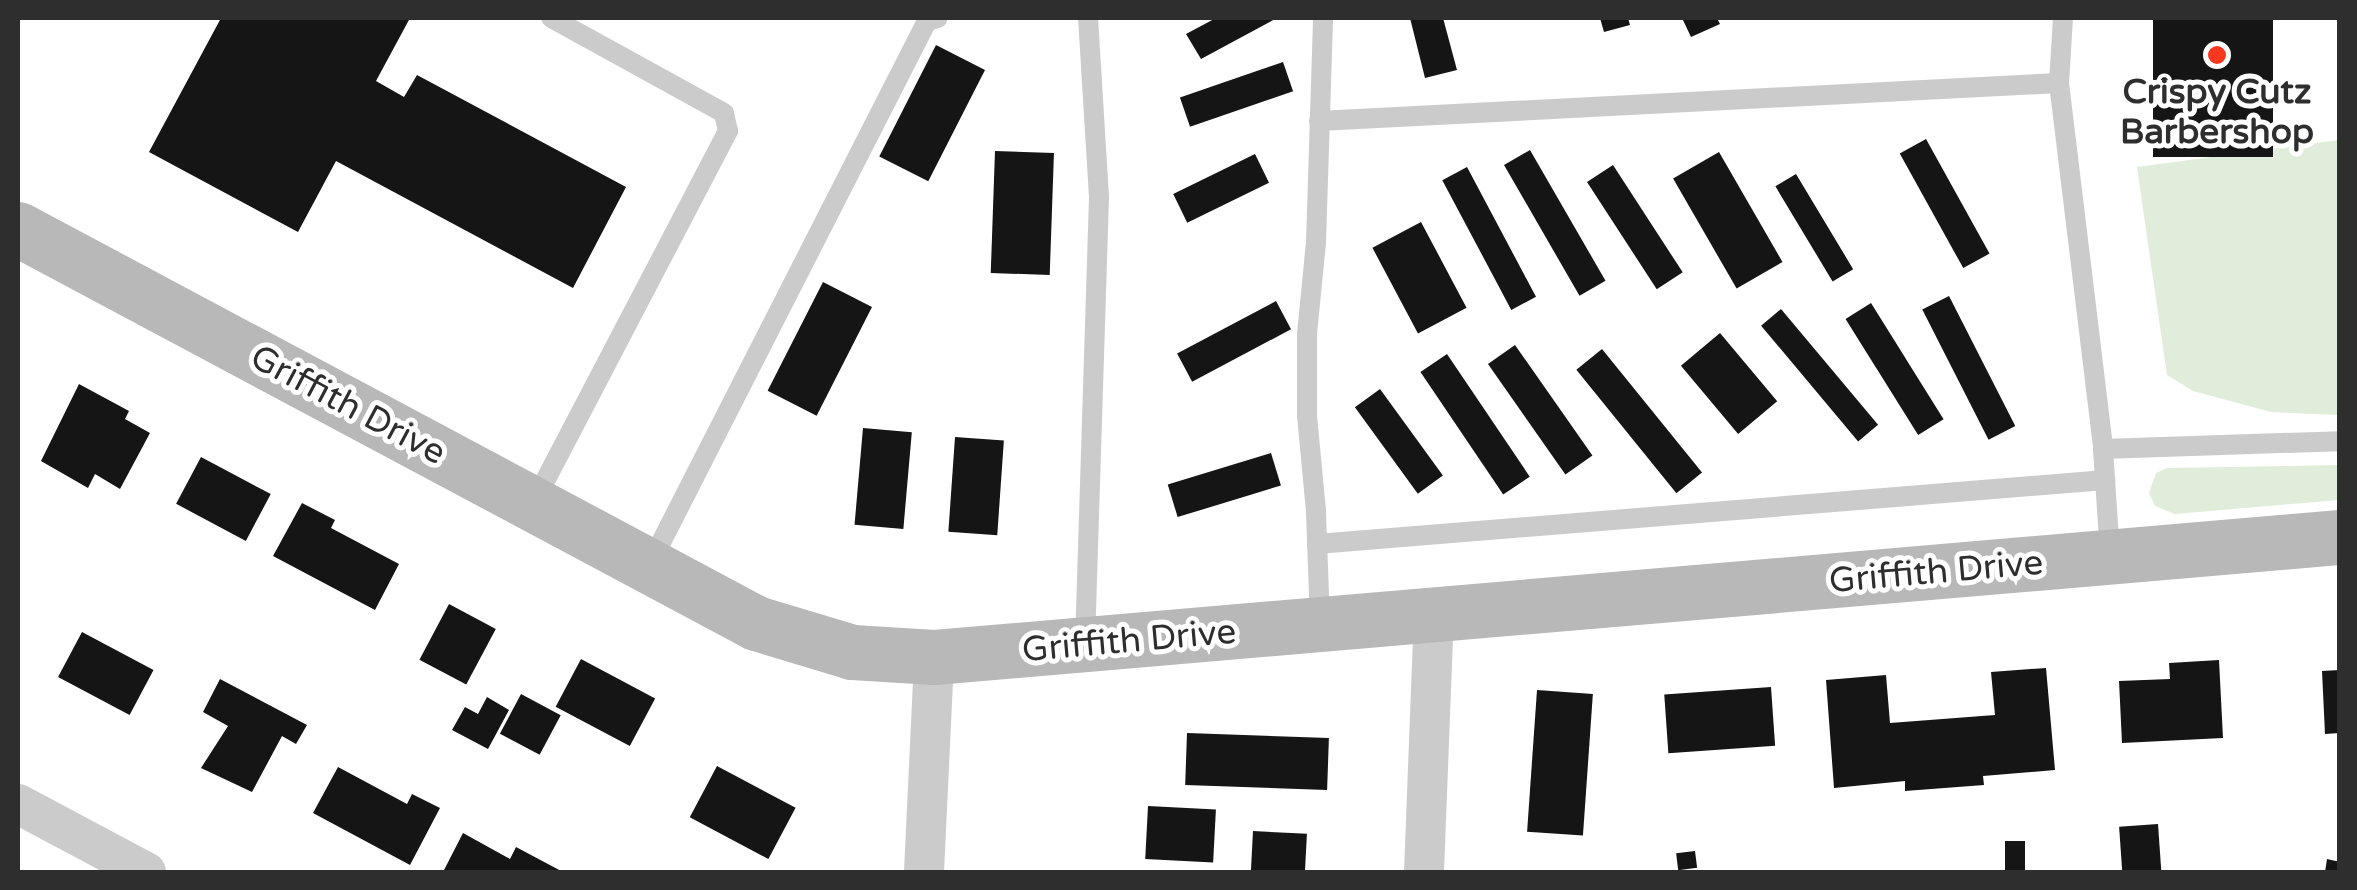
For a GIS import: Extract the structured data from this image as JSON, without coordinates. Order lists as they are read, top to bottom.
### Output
{
  "streets": {
    "street": ["Griffith Drive"]
  },
  "places": ["Crispy Cutz Barbershop"]
}
